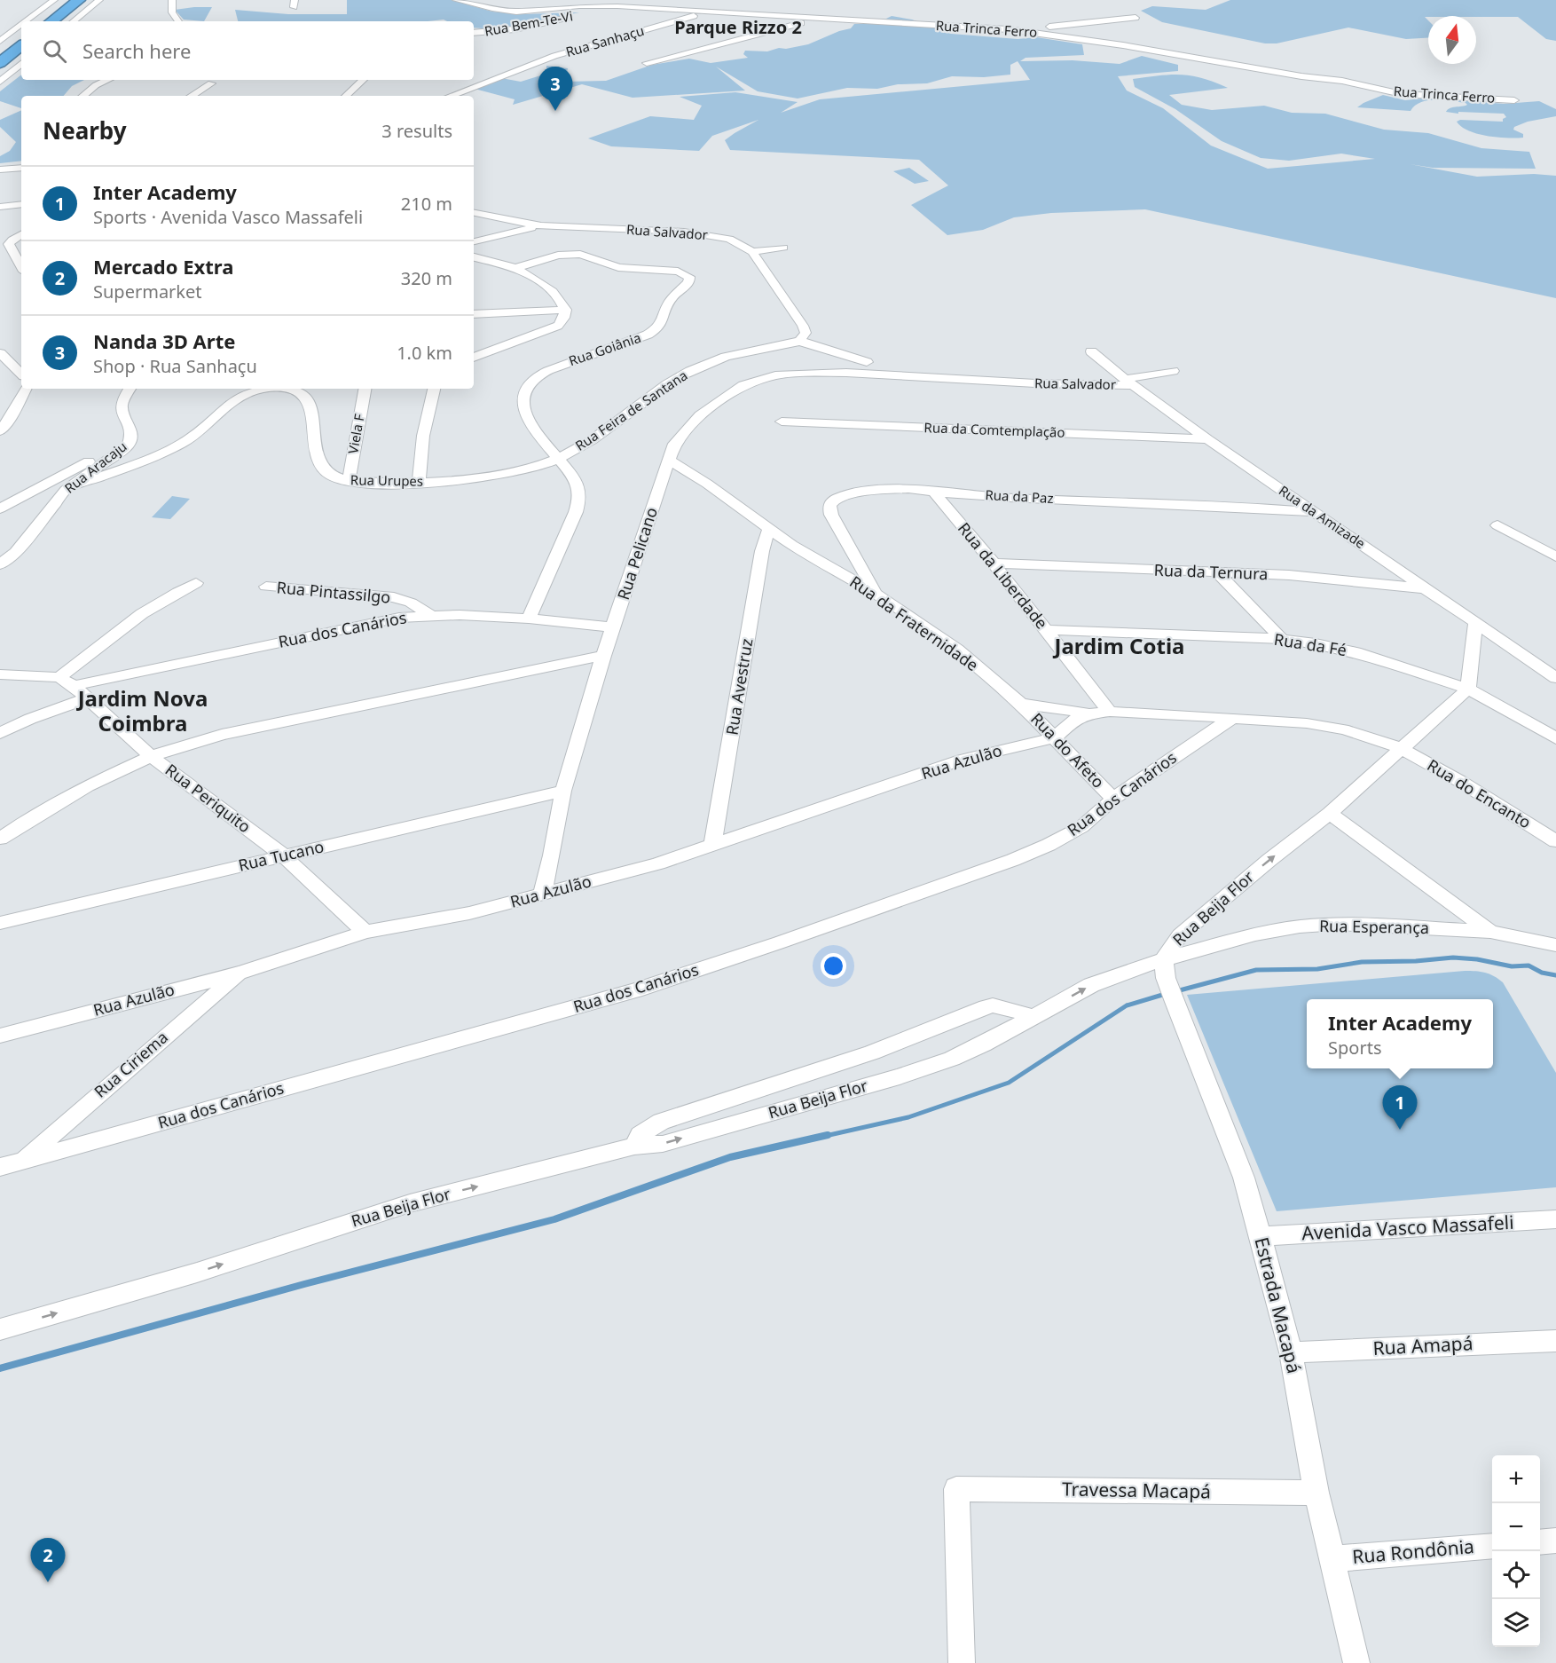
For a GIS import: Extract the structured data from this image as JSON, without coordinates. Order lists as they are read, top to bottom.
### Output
{
  "streets": {
    "street": [
      "Rua Bem-Te-Vi",
      "Rua Trinca Ferro",
      "Rua Sanhaçu",
      "Rua Salvador",
      "Rua Goiânia",
      "Rua Feira de Santana",
      "Rua da Comtemplação",
      "Viela F",
      "Rua Aracaju",
      "Rua Urupes",
      "Rua da Paz",
      "Rua da Amizade",
      "Rua Pelicano",
      "Rua da Ternura",
      "Rua da Liberdade",
      "Rua Pintassilgo",
      "Rua da Fraternidade",
      "Rua dos Canários",
      "Rua da Fé",
      "Rua Avestruz",
      "Rua do Afeto",
      "Rua Azulão",
      "Rua do Encanto",
      "Rua Periquito",
      "Rua Tucano",
      "Rua Beija Flor",
      "Rua Esperança",
      "Rua Ciriema",
      "Avenida Vasco Massafeli",
      "Estrada Macapá",
      "Rua Amapá",
      "Travessa Macapá",
      "Rua Rondônia"
    ]
  },
  "crossings": [
    ["Rua Bem-Te-Vi", "Rua Trinca Ferro"],
    ["Rua Trinca Ferro", "Rua Sanhaçu"],
    ["Rua Salvador", "Rua Feira de Santana"],
    ["Rua Salvador", "Rua da Amizade"],
    ["Rua Salvador", "Rua Pelicano"],
    ["Rua Goiânia", "Rua Feira de Santana"],
    ["Rua Goiânia", "Rua Urupes"],
    ["Rua Feira de Santana", "Rua Urupes"],
    ["Rua da Comtemplação", "Rua da Amizade"],
    ["Viela F", "Rua Urupes"],
    ["Rua Aracaju", "Rua Urupes"],
    ["Rua da Paz", "Rua da Amizade"],
    ["Rua da Paz", "Rua da Liberdade"],
    ["Rua da Paz", "Rua da Fraternidade"],
    ["Rua da Amizade", "Rua da Ternura"],
    ["Rua Pelicano", "Rua da Fraternidade"],
    ["Rua Pelicano", "Rua dos Canários"],
    ["Rua Pelicano", "Rua Azulão"],
    ["Rua Pelicano", "Rua Tucano"],
    ["Rua da Ternura", "Rua da Liberdade"],
    ["Rua da Liberdade", "Rua da Fé"],
    ["Rua Pintassilgo", "Rua dos Canários"],
    ["Rua da Fraternidade", "Rua Avestruz"],
    ["Rua da Fraternidade", "Rua do Afeto"],
    ["Rua dos Canários", "Rua do Afeto"],
    ["Rua dos Canários", "Rua Periquito"],
    ["Rua dos Canários", "Rua Ciriema"],
    ["Rua da Fé", "Rua Beija Flor"],
    ["Rua Avestruz", "Rua Azulão"],
    ["Rua do Afeto", "Rua Azulão"],
    ["Rua Azulão", "Rua Periquito"],
    ["Rua Azulão", "Rua Ciriema"],
    ["Rua do Encanto", "Rua Beija Flor"],
    ["Rua Periquito", "Rua Tucano"],
    ["Rua Beija Flor", "Rua Esperança"],
    ["Rua Beija Flor", "Estrada Macapá"],
    ["Rua Esperança", "Estrada Macapá"],
    ["Avenida Vasco Massafeli", "Estrada Macapá"],
    ["Estrada Macapá", "Rua Amapá"],
    ["Estrada Macapá", "Travessa Macapá"],
    ["Estrada Macapá", "Rua Rondônia"]
  ],
  "districts": ["Parque Rizzo 2", "Jardim Cotia", "Jardim Nova Coimbra"],
  "north": "top",
  "page": {
    "search": "Search here",
    "pins": ["3", "1", "2"],
    "heading": ["Nearby", "3 results"],
    "list": [
      {
        "mark": "1",
        "name": "Inter Academy",
        "note": "Sports · Avenida Vasco Massafeli",
        "value": "210 m"
      },
      {
        "mark": "2",
        "name": "Mercado Extra",
        "note": "Supermarket",
        "value": "320 m"
      },
      {
        "mark": "3",
        "name": "Nanda 3D Arte",
        "note": "Shop · Rua Sanhaçu",
        "value": "1.0 km"
      }
    ],
    "popup": ["Inter Academy", "Sports"],
    "map_buttons": ["+", "−"]
  }
}
